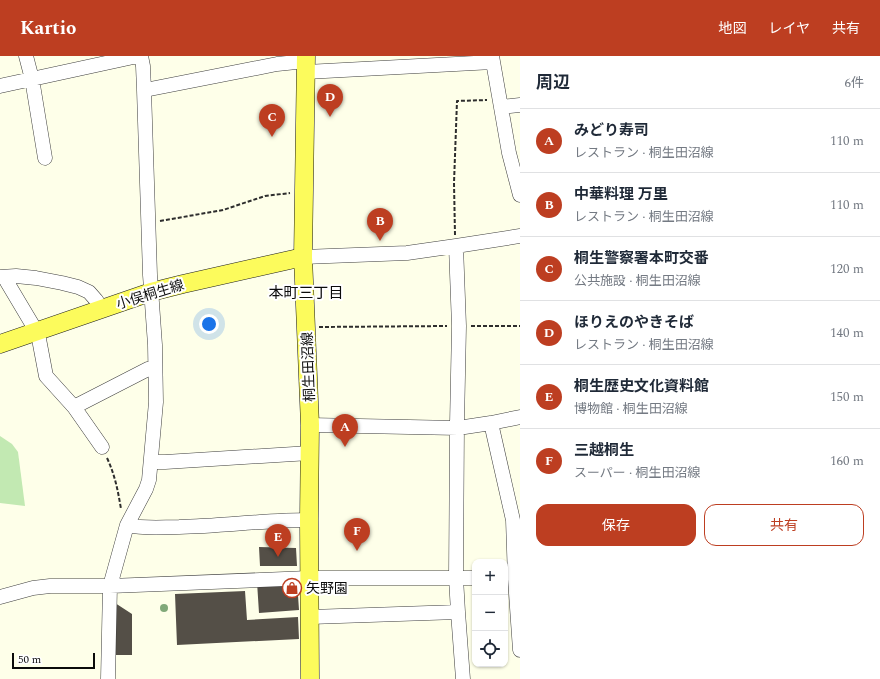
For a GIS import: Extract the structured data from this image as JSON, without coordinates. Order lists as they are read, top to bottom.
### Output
{
  "streets": {
    "main road": ["小俣桐生線", "桐生田沼線"]
  },
  "crossings": [
    ["小俣桐生線", "桐生田沼線"]
  ],
  "districts": ["本町三丁目"],
  "places": {
    "shop": ["矢野園"]
  },
  "scale_bar": "50 m",
  "page": {
    "header": "Kartio",
    "nav": ["地図", "レイヤ", "共有"],
    "heading": ["周辺", "6件"],
    "pins": [
      "D",
      "C",
      "B",
      "A",
      "F",
      "E"
    ],
    "list": [
      {
        "mark": "A",
        "name": "みどり寿司",
        "note": "レストラン · 桐生田沼線",
        "value": "110 m"
      },
      {
        "mark": "B",
        "name": "中華料理 万里",
        "note": "レストラン · 桐生田沼線",
        "value": "110 m"
      },
      {
        "mark": "C",
        "name": "桐生警察署本町交番",
        "note": "公共施設 · 桐生田沼線",
        "value": "120 m"
      },
      {
        "mark": "D",
        "name": "ほりえのやきそば",
        "note": "レストラン · 桐生田沼線",
        "value": "140 m"
      },
      {
        "mark": "E",
        "name": "桐生歴史文化資料館",
        "note": "博物館 · 桐生田沼線",
        "value": "150 m"
      },
      {
        "mark": "F",
        "name": "三越桐生",
        "note": "スーパー · 桐生田沼線",
        "value": "160 m"
      }
    ],
    "buttons": ["保存", "共有"],
    "map_buttons": ["+", "−"],
    "scale": "50 m"
  }
}
